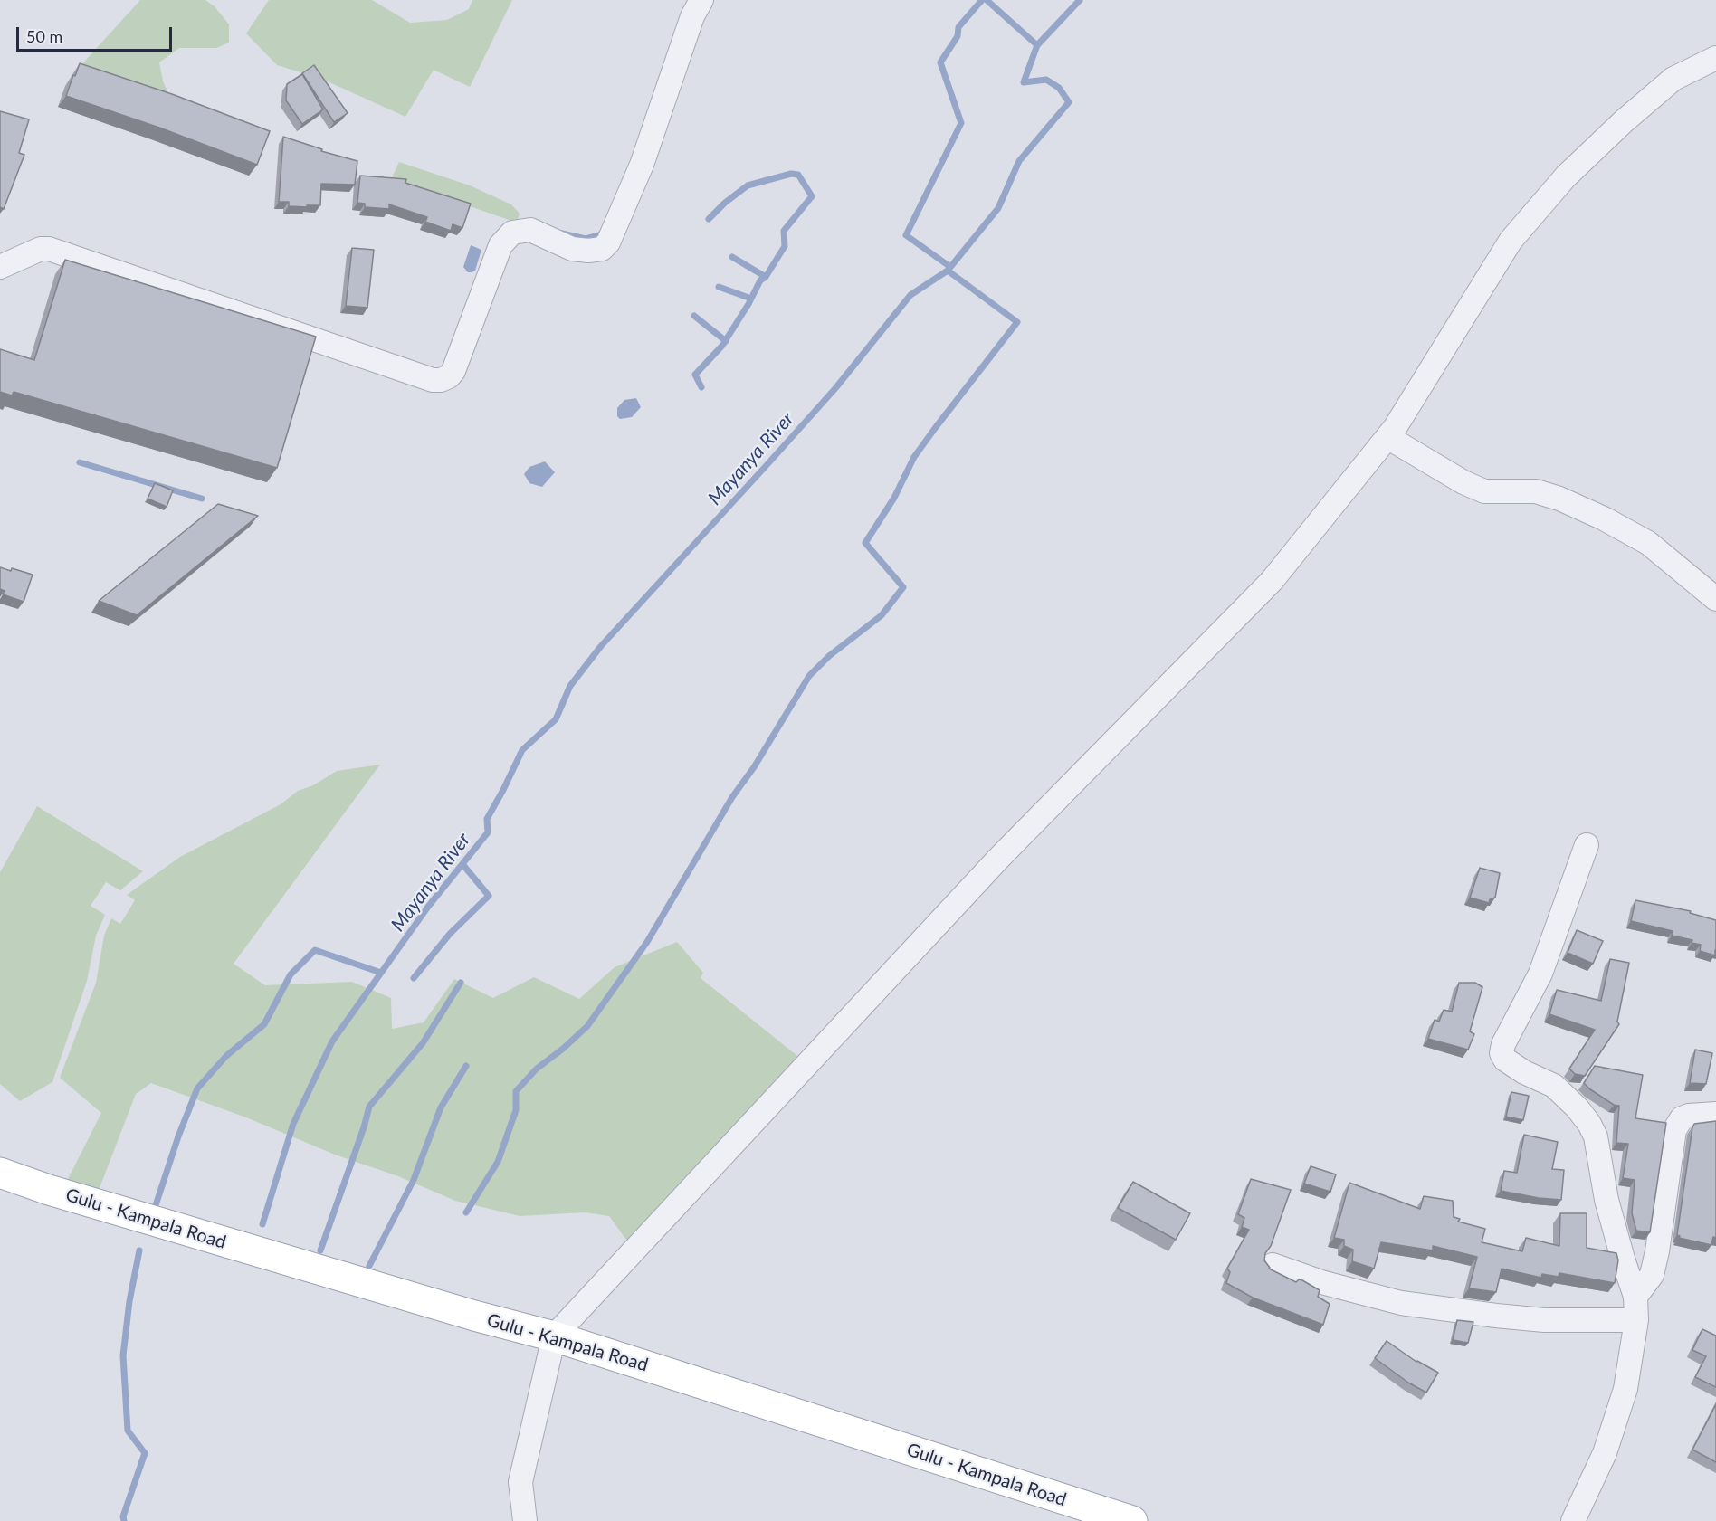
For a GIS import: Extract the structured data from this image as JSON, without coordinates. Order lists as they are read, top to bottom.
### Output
{
  "streets": {
    "main road": ["Gulu - Kampala Road"]
  },
  "water": ["Mayanya River"],
  "scale_bar": "50 m"
}
